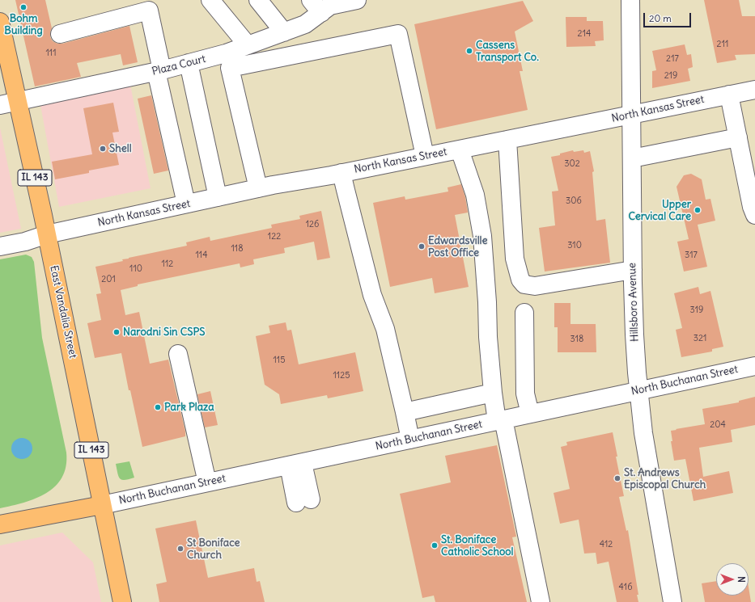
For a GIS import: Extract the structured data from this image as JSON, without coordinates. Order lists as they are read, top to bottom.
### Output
{
  "streets": {
    "main road": ["IL 143", "East Vandalia Street"],
    "street": [
      "Plaza Court",
      "North Kansas Street",
      "Hillsboro Avenue",
      "North Buchanan Street"
    ]
  },
  "crossings": [
    ["Plaza Court", "East Vandalia Street"],
    ["North Kansas Street", "Hillsboro Avenue"],
    ["North Kansas Street", "East Vandalia Street"],
    ["Hillsboro Avenue", "North Buchanan Street"],
    ["East Vandalia Street", "North Buchanan Street"]
  ],
  "places": [
    "Bohm Building",
    "Cassens Transport Co.",
    "Shell",
    "Upper Cervical Care",
    "Edwardsville Post Office",
    "Narodni Sin CSPS",
    "Park Plaza",
    "St. Andrews Episcopal Church",
    "St. Boniface Catholic School",
    "St Boniface Church"
  ],
  "house_numbers": [
    "214",
    "211",
    "111",
    "217",
    "219",
    "302",
    "306",
    "126",
    "122",
    "310",
    "118",
    "114",
    "317",
    "112",
    "110",
    "201",
    "319",
    "321",
    "318",
    "115",
    "1125",
    "204",
    "412",
    "416"
  ],
  "scale_bar": "20 m",
  "north": "right"
}
